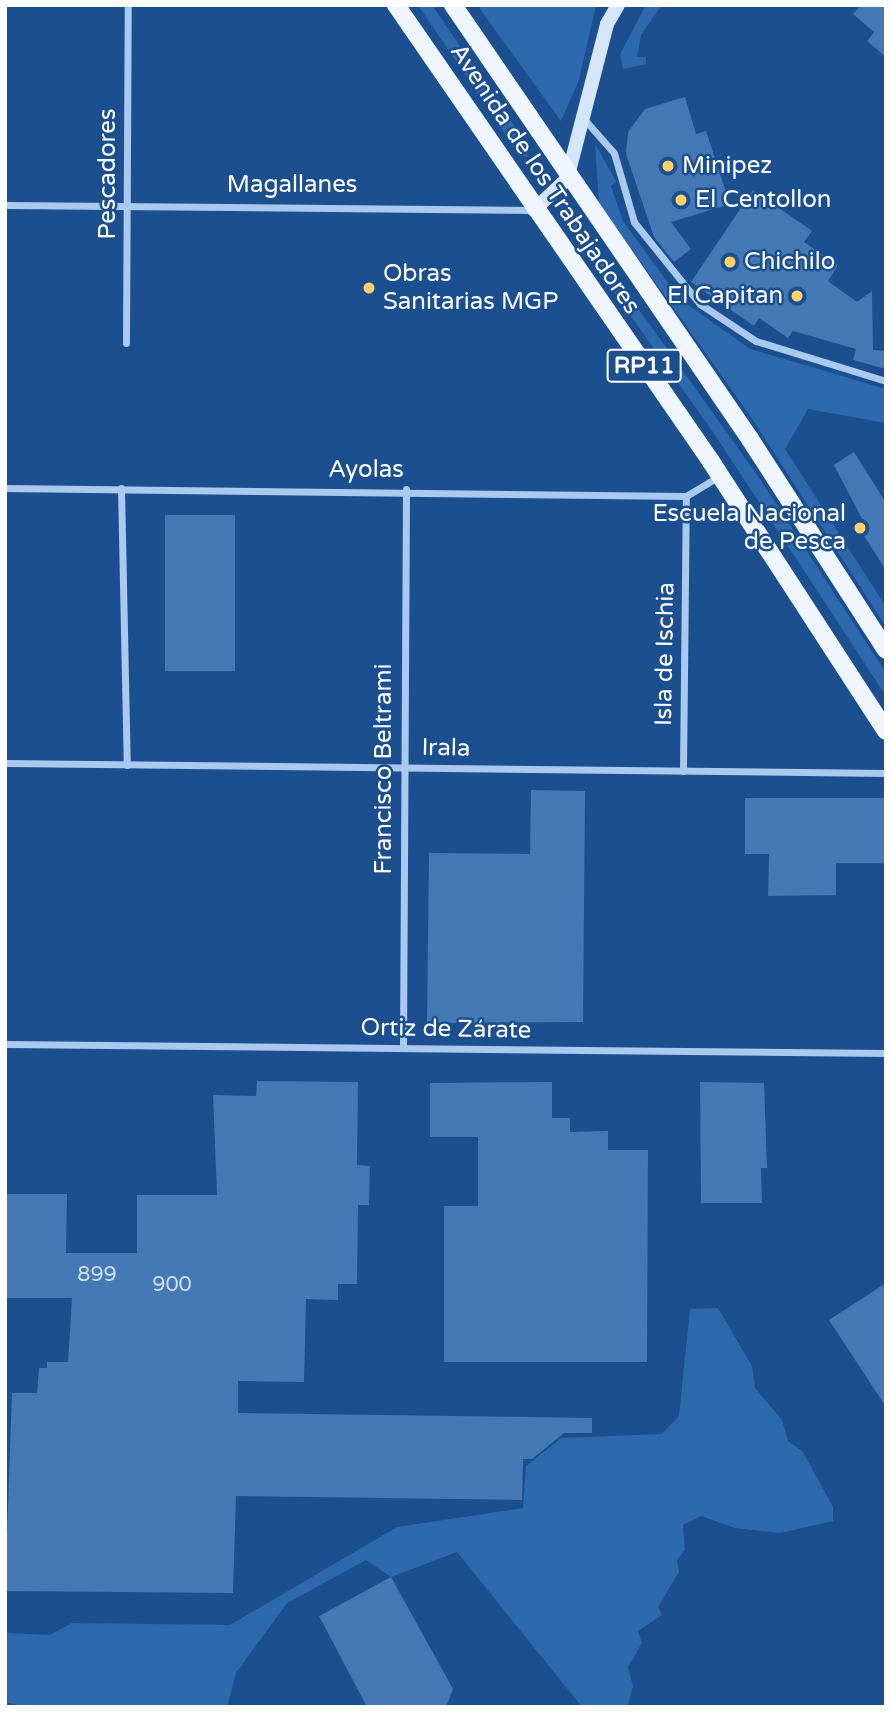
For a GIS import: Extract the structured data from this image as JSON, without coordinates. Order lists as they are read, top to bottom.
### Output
{
  "streets": {
    "main road": ["Avenida de los Trabajadores", "RP11"],
    "street": [
      "Pescadores",
      "Magallanes",
      "Ayolas",
      "Isla de Ischia",
      "Irala",
      "Francisco Beltrami",
      "Ortiz de Zárate"
    ]
  },
  "crossings": [
    ["Pescadores", "Magallanes"],
    ["Avenida de los Trabajadores", "Magallanes"],
    ["Ayolas", "Isla de Ischia"],
    ["Ayolas", "Francisco Beltrami"],
    ["Isla de Ischia", "Irala"],
    ["Irala", "Francisco Beltrami"],
    ["Francisco Beltrami", "Ortiz de Zárate"]
  ],
  "places": [
    "Minipez",
    "El Centollon",
    "Chichilo",
    "Obras Sanitarias MGP",
    "El Capitan",
    "Escuela Nacional de Pesca"
  ],
  "house_numbers": ["899", "900"]
}
